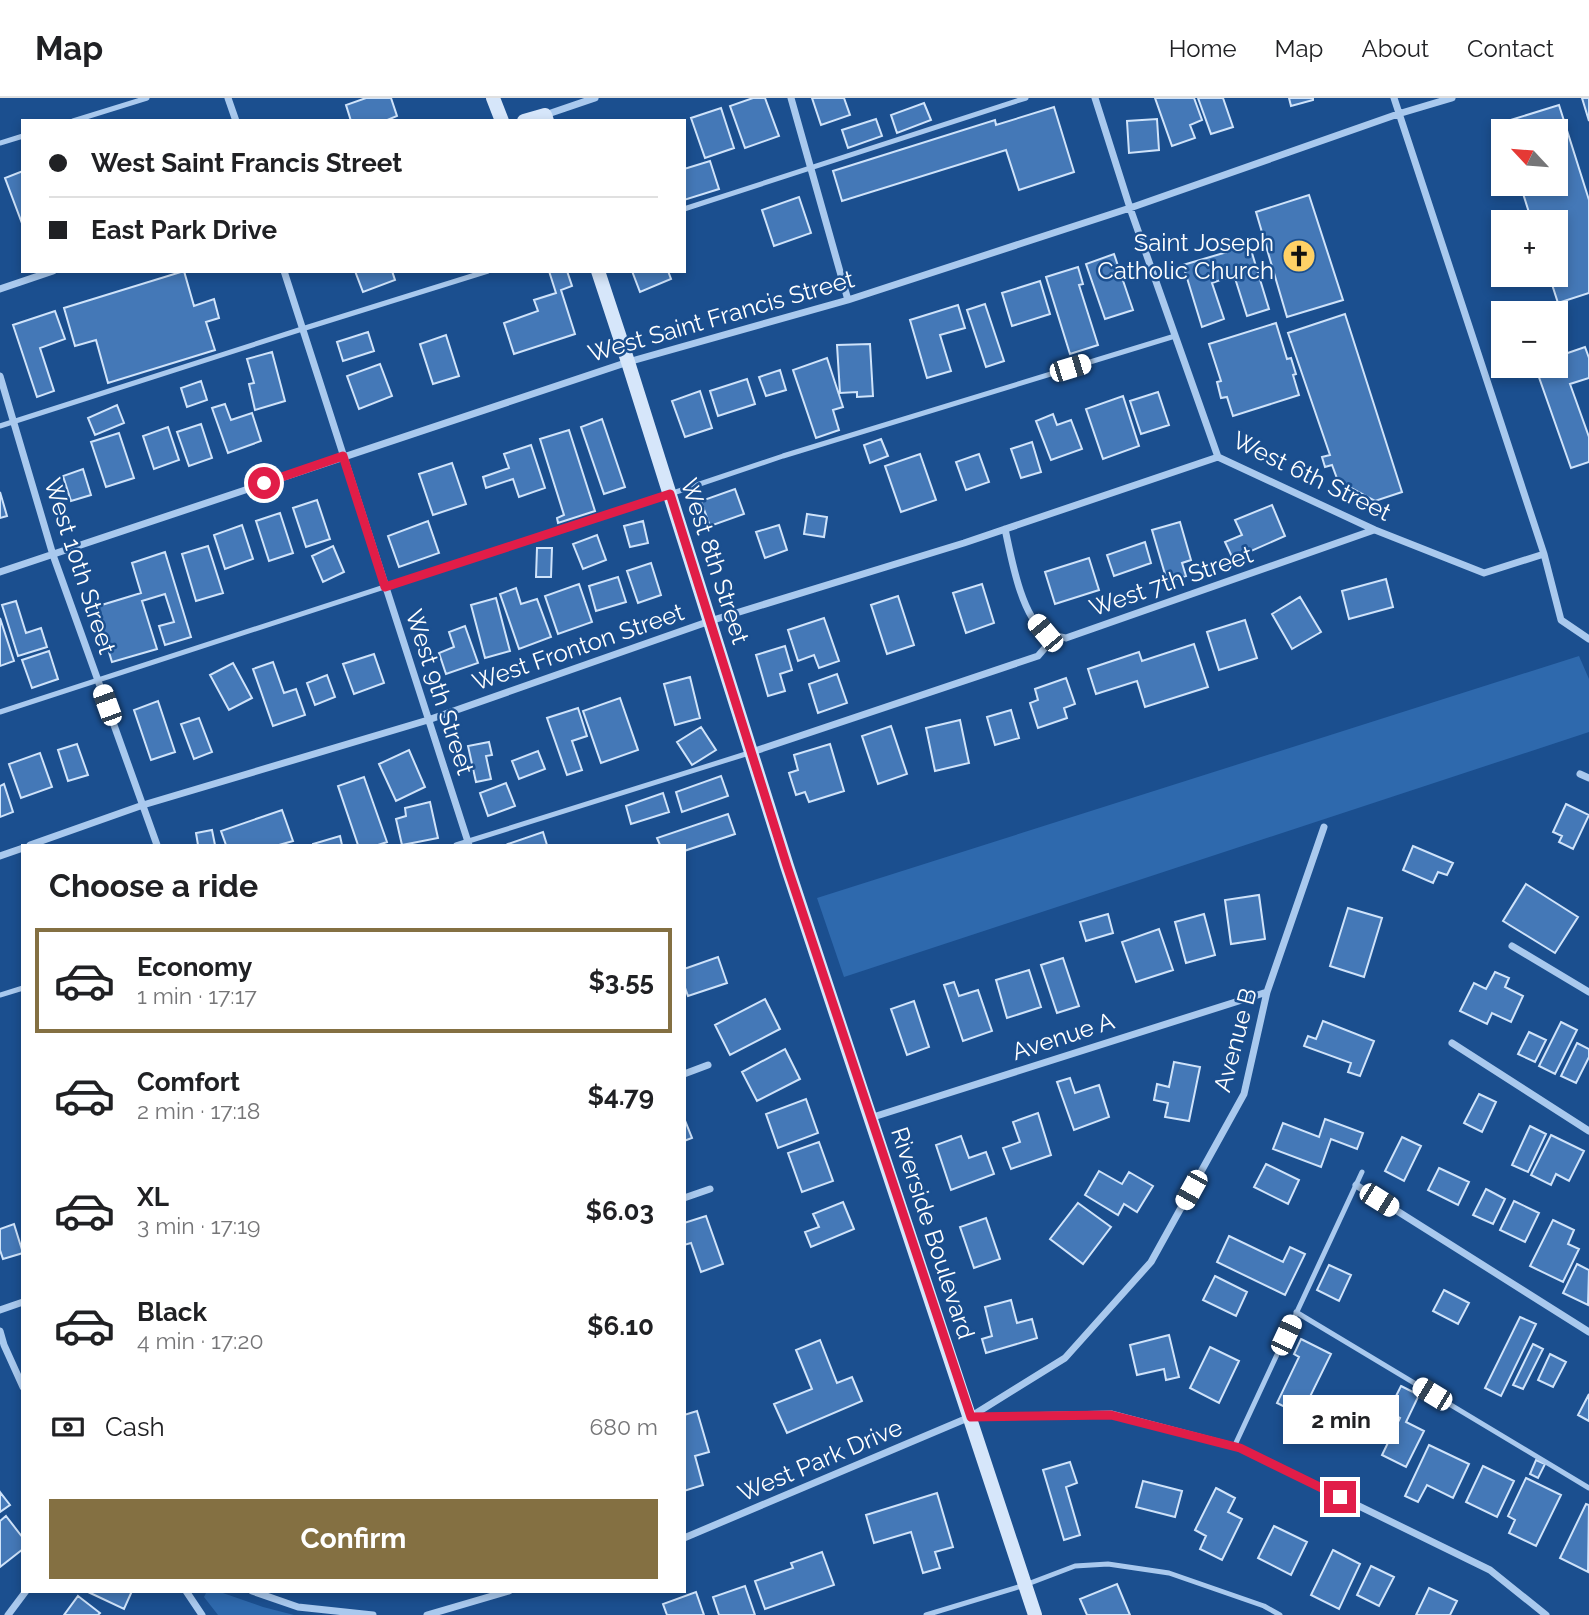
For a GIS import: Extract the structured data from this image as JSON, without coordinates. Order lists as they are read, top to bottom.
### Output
{
  "streets": {
    "street": [
      "West Saint Francis Street",
      "West 6th Street",
      "West 8th Street",
      "West 10th Street",
      "West 7th Street",
      "West Fronton Street",
      "West 9th Street",
      "Avenue A",
      "Avenue B",
      "Riverside Boulevard",
      "West Park Drive"
    ]
  },
  "crossings": [
    ["West Saint Francis Street", "West 6th Street"],
    ["West Saint Francis Street", "West 8th Street"],
    ["West Saint Francis Street", "West 10th Street"],
    ["West Saint Francis Street", "West 9th Street"],
    ["West 6th Street", "West 7th Street"],
    ["West 6th Street", "West Fronton Street"],
    ["West 8th Street", "West Fronton Street"],
    ["West 8th Street", "Riverside Boulevard"],
    ["West 10th Street", "West Fronton Street"],
    ["West Fronton Street", "West 9th Street"],
    ["Avenue A", "Avenue B"],
    ["Avenue A", "Riverside Boulevard"],
    ["Avenue B", "Riverside Boulevard"],
    ["Avenue B", "West Park Drive"],
    ["Riverside Boulevard", "West Park Drive"]
  ],
  "places": {
    "church": ["Saint Joseph Catholic Church"]
  },
  "north": "top left",
  "page": {
    "header": "Map",
    "nav": [
      "Home",
      "Map",
      "About",
      "Contact"
    ],
    "map_buttons": ["+", "−"],
    "banner": ["West Saint Francis Street", "East Park Drive"],
    "heading": "Choose a ride",
    "list": [
      {
        "name": "Economy",
        "note": "1 min · 17:17",
        "value": "$3.55"
      },
      {
        "name": "Comfort",
        "note": "2 min · 17:18",
        "value": "$4.79"
      },
      {
        "name": "XL",
        "note": "3 min · 17:19",
        "value": "$6.03"
      },
      {
        "name": "Black",
        "note": "4 min · 17:20",
        "value": "$6.10"
      }
    ],
    "pay": ["Cash", "680 m"],
    "bubble": "2 min",
    "buttons": "Confirm"
  }
}
